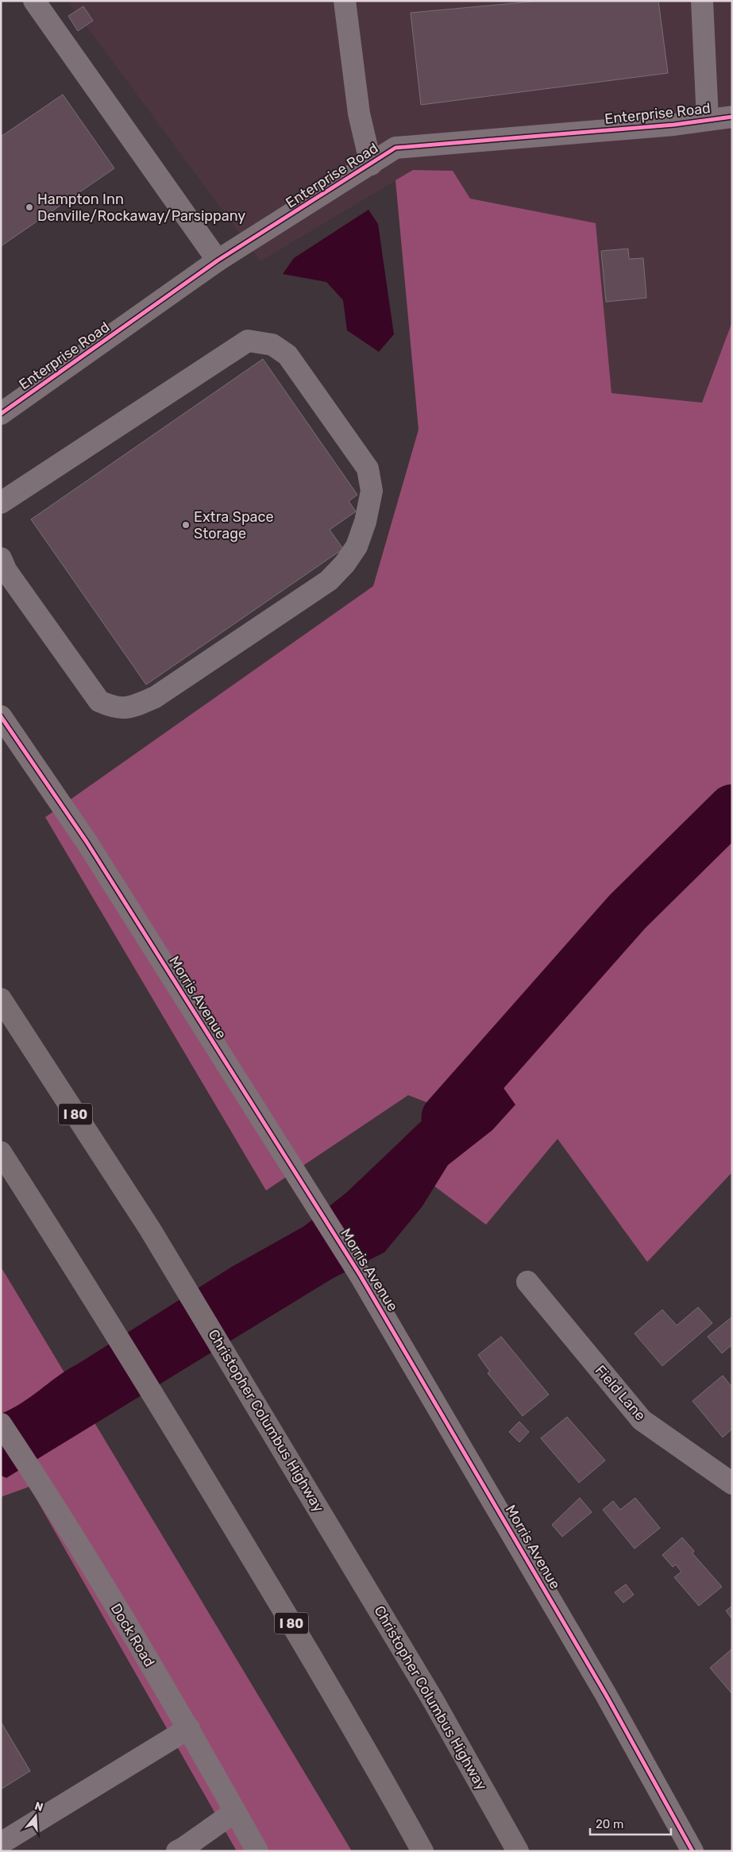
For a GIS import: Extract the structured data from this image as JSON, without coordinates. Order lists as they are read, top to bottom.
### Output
{
  "streets": {
    "highway": ["I 80", "Christopher Columbus Highway"],
    "street": [
      "Enterprise Road",
      "Morris Avenue",
      "Field Lane",
      "Dock Road"
    ]
  },
  "places": ["Hampton Inn Denville/Rockaway/Parsippany", "Extra Space Storage"],
  "scale_bar": "20 m",
  "north": "top"
}
